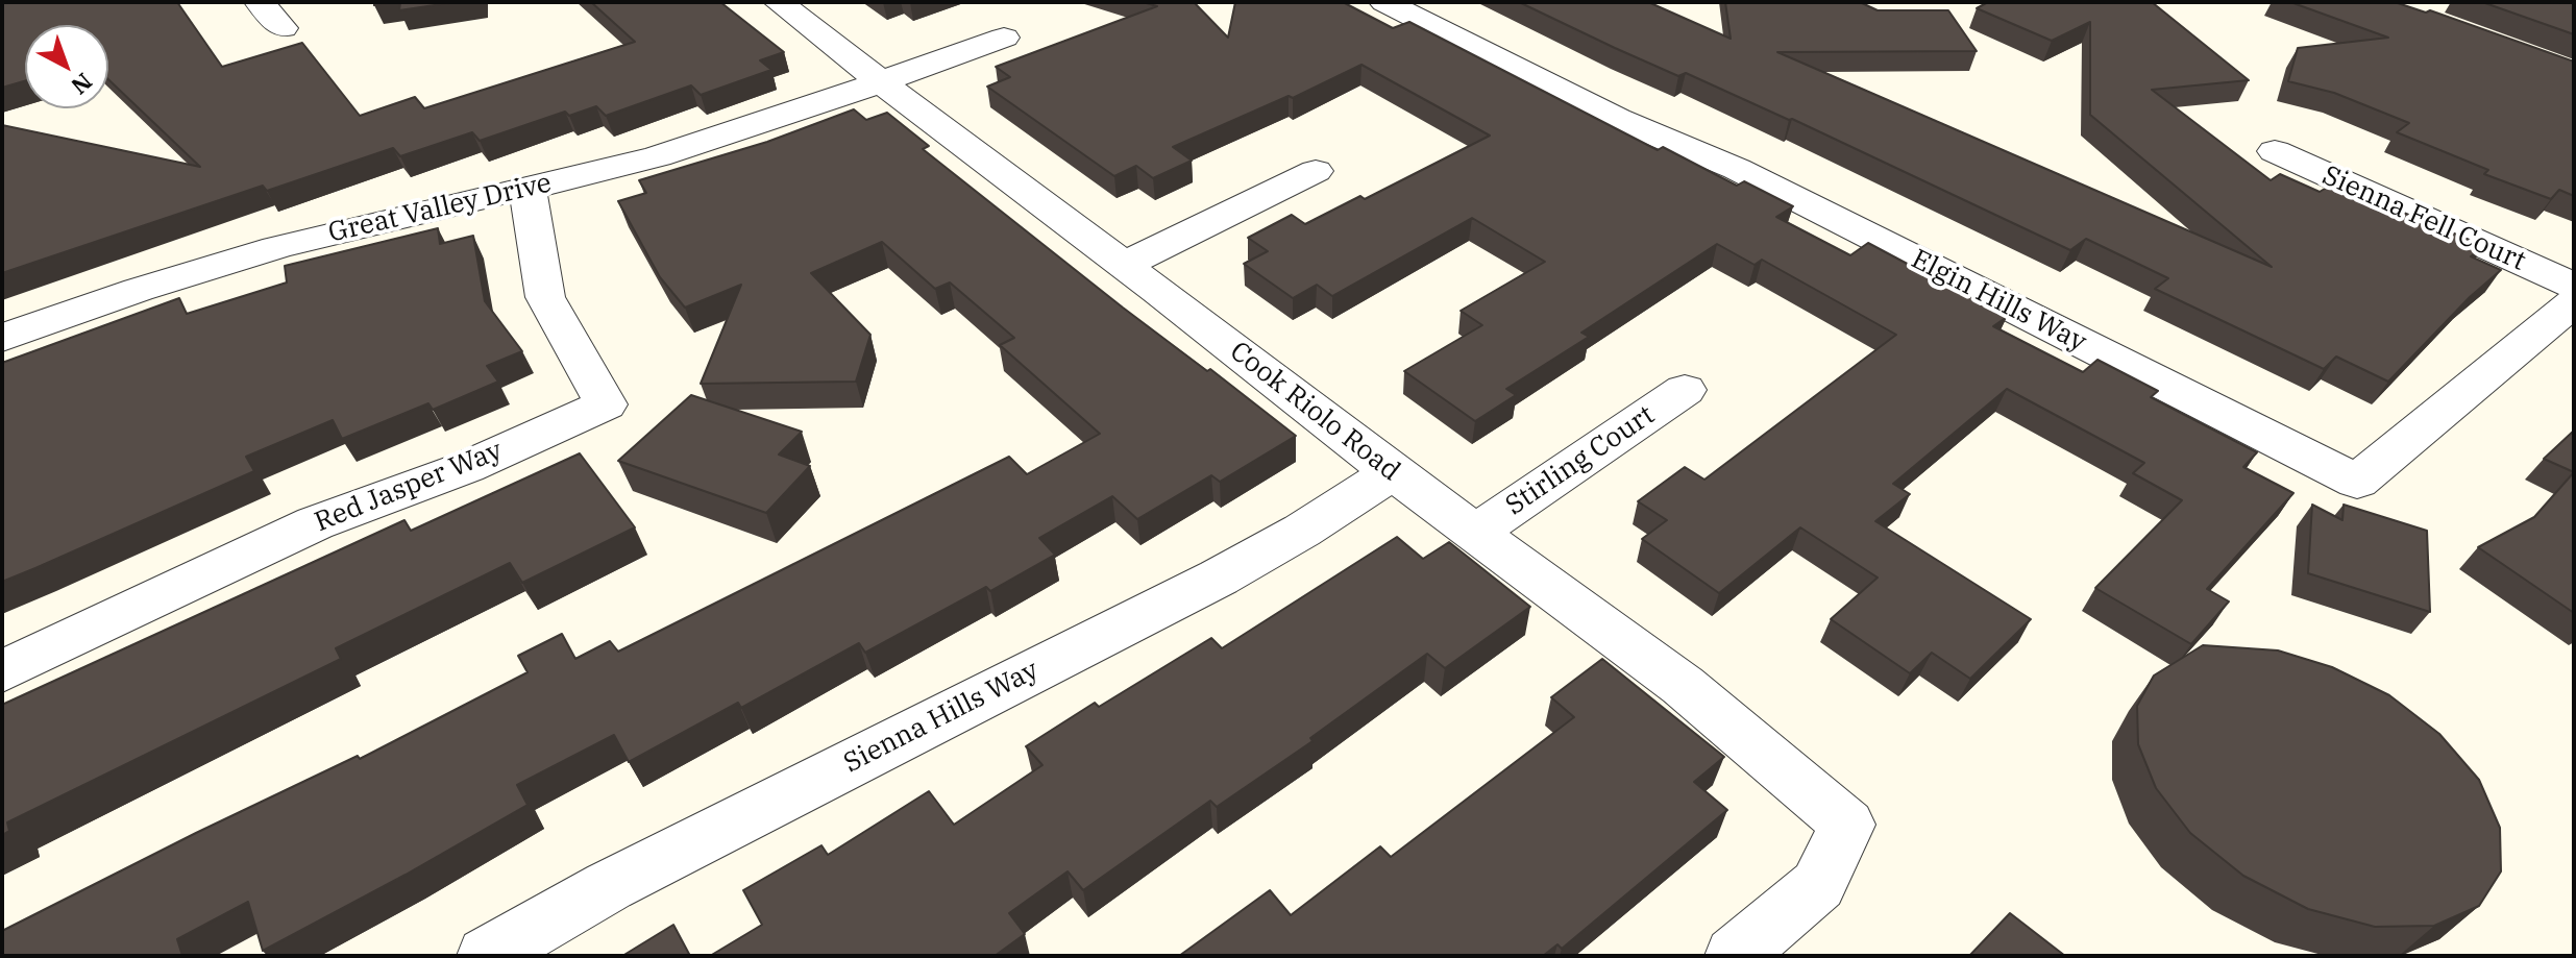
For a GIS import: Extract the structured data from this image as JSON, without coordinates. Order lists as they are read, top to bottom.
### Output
{
  "streets": {
    "street": [
      "Great Valley Drive",
      "Sienna Fell Court",
      "Elgin Hills Way",
      "Cook Riolo Road",
      "Stirling Court",
      "Red Jasper Way",
      "Sienna Hills Way"
    ]
  },
  "crossings": [
    ["Great Valley Drive", "Cook Riolo Road"],
    ["Great Valley Drive", "Red Jasper Way"],
    ["Cook Riolo Road", "Stirling Court"],
    ["Cook Riolo Road", "Sienna Hills Way"]
  ],
  "north": "bottom right"
}
